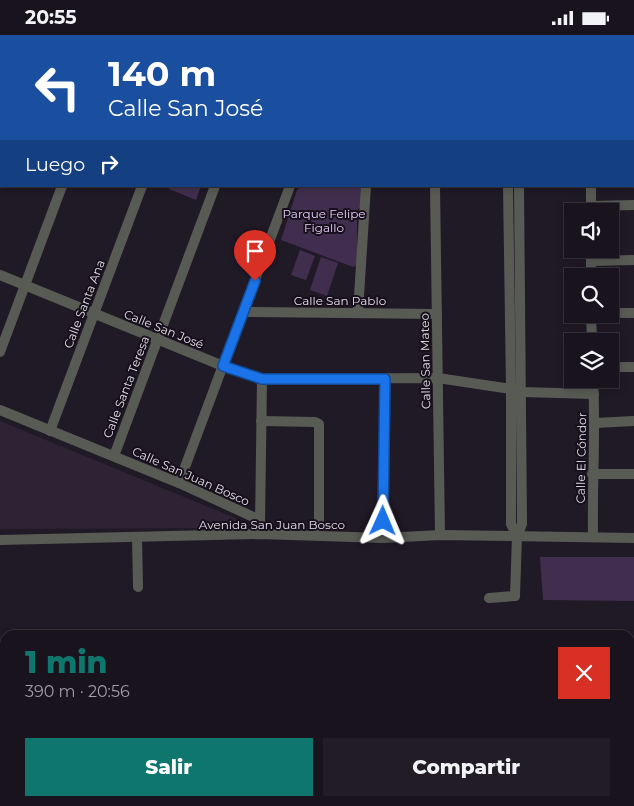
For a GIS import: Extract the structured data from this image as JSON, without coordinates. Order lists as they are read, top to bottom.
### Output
{
  "streets": {
    "street": [
      "Calle San Pablo",
      "Calle Santa Ana",
      "Calle San José",
      "Calle San Mateo",
      "Calle Santa Teresa",
      "Calle El Cóndor",
      "Calle San Juan Bosco",
      "Avenida San Juan Bosco"
    ]
  },
  "crossings": [
    ["Calle San Pablo", "Calle San Mateo"],
    ["Calle Santa Ana", "Calle San José"],
    ["Calle Santa Ana", "Calle San Juan Bosco"],
    ["Calle San José", "Calle San Mateo"],
    ["Calle San José", "Calle Santa Teresa"],
    ["Calle San José", "Calle El Cóndor"],
    ["Calle San Mateo", "Avenida San Juan Bosco"],
    ["Calle Santa Teresa", "Calle San Juan Bosco"],
    ["Calle El Cóndor", "Avenida San Juan Bosco"]
  ],
  "parks": ["Parque Felipe Figallo"],
  "page": {
    "status": "20:55",
    "turn": ["140 m", "Calle San José"],
    "then": "Luego",
    "heading": ["1 min", "390 m · 20:56"],
    "buttons": ["Salir", "Compartir"]
  }
}
